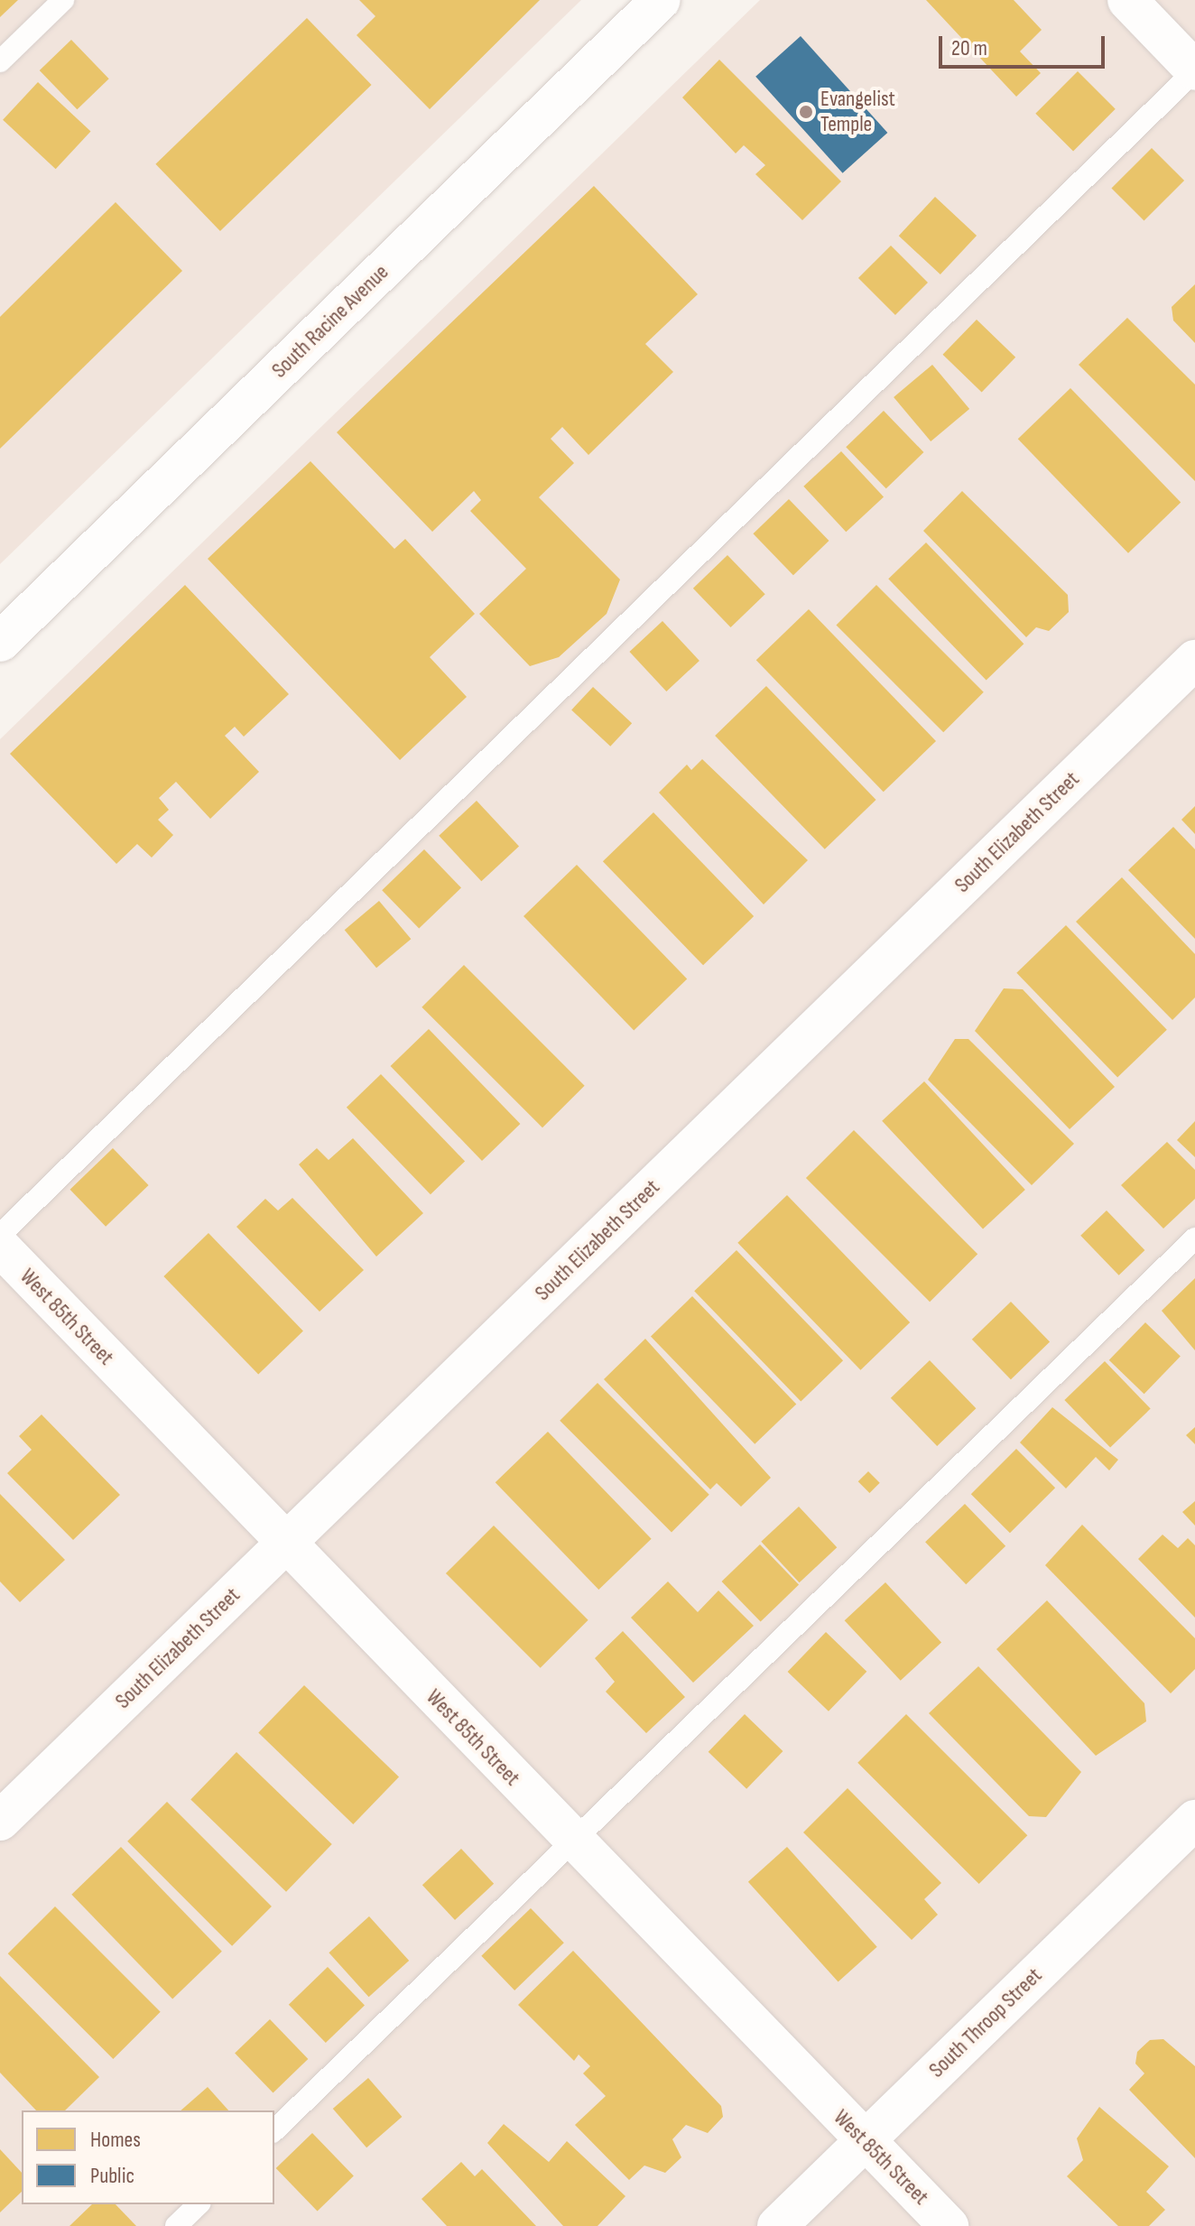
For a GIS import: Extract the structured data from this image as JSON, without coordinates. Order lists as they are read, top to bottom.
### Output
{
  "streets": {
    "street": [
      "South Racine Avenue",
      "South Elizabeth Street",
      "West 85th Street",
      "South Throop Street"
    ]
  },
  "crossings": [
    ["South Elizabeth Street", "West 85th Street"],
    ["West 85th Street", "South Throop Street"]
  ],
  "places": ["Evangelist Temple"],
  "legend": ["Homes", "Public"],
  "scale_bar": "20 m"
}
